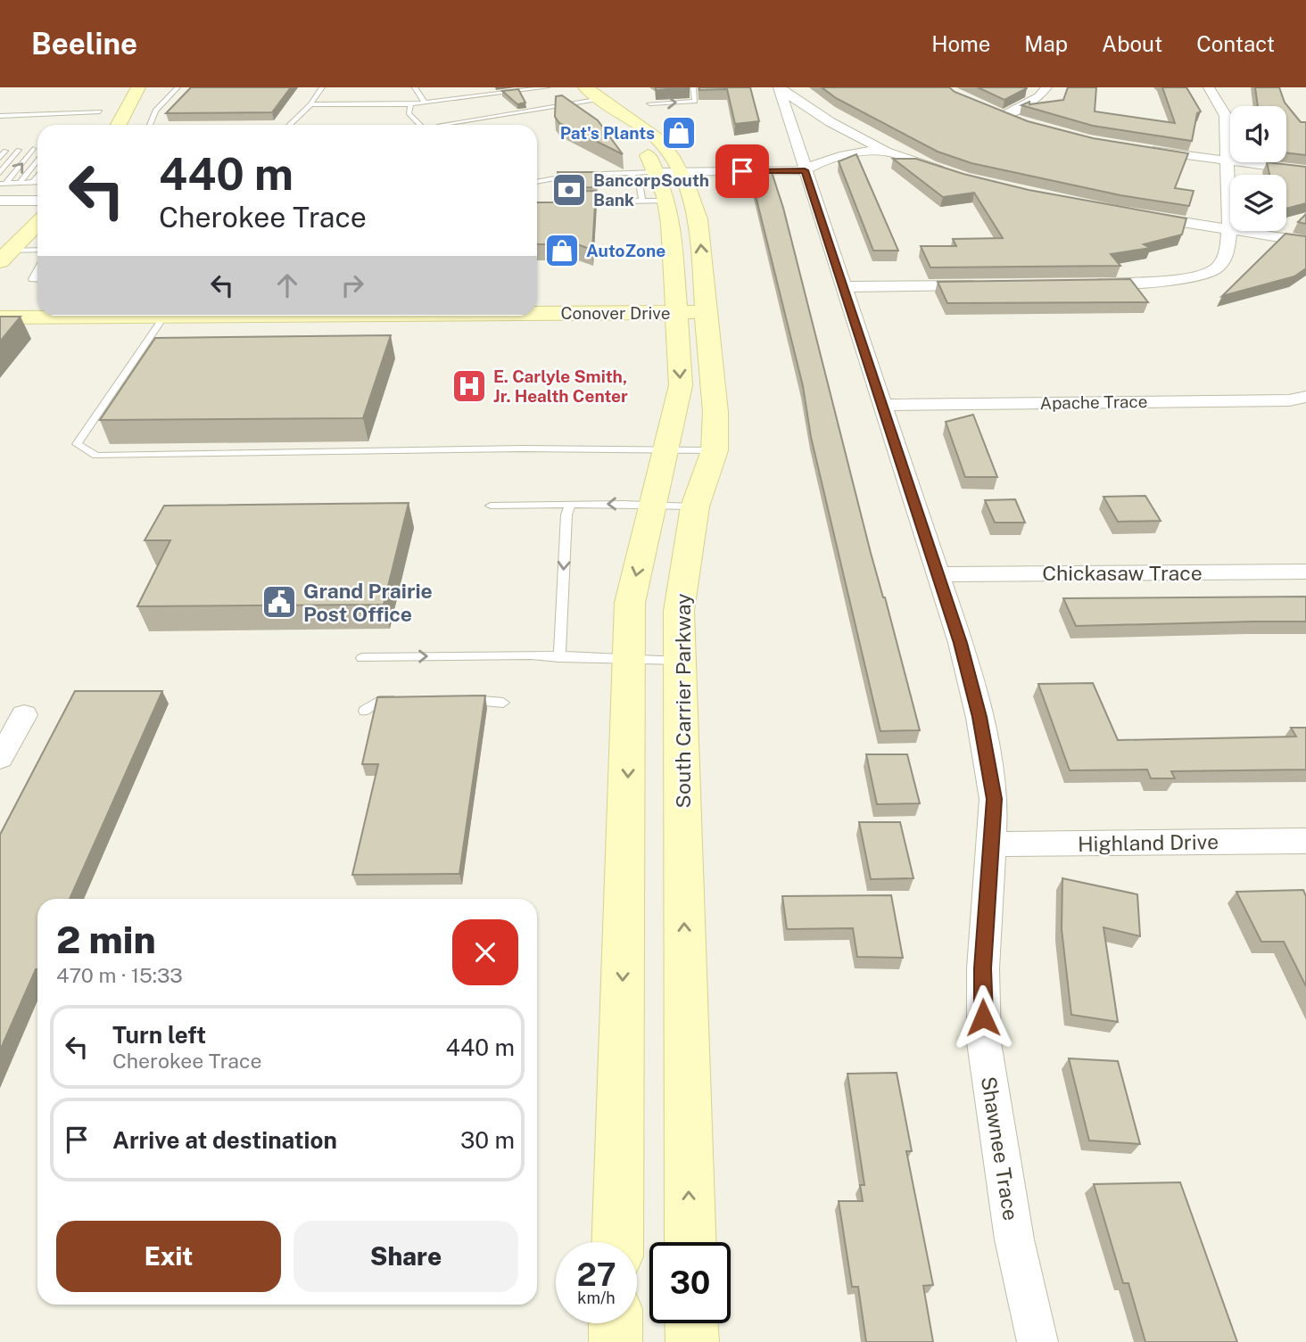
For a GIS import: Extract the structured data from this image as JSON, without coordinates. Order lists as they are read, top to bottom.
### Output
{
  "streets": {
    "main road": ["Conover Drive", "South Carrier Parkway"],
    "street": [
      "Apache Trace",
      "Chickasaw Trace",
      "Highland Drive",
      "Shawnee Trace"
    ]
  },
  "crossings": [
    ["Conover Drive", "South Carrier Parkway"],
    ["Apache Trace", "Shawnee Trace"],
    ["Chickasaw Trace", "Shawnee Trace"],
    ["Highland Drive", "Shawnee Trace"]
  ],
  "places": {
    "shop": ["Pat's Plants", "AutoZone"],
    "bank": ["BancorpSouth Bank"],
    "hospital": ["E. Carlyle Smith, Jr. Health Center"],
    "public building": ["Grand Prairie Post Office"]
  },
  "page": {
    "header": "Beeline",
    "nav": [
      "Home",
      "Map",
      "About",
      "Contact"
    ],
    "turn": ["440 m", "Cherokee Trace"],
    "heading": ["2 min", "470 m · 15:33"],
    "list": [
      {
        "name": "Turn left",
        "note": "Cherokee Trace",
        "value": "440 m"
      },
      {
        "name": "Arrive at destination",
        "value": "30 m"
      }
    ],
    "buttons": ["Exit", "Share"],
    "speed": "27 km/h",
    "limit": "30"
  }
}
